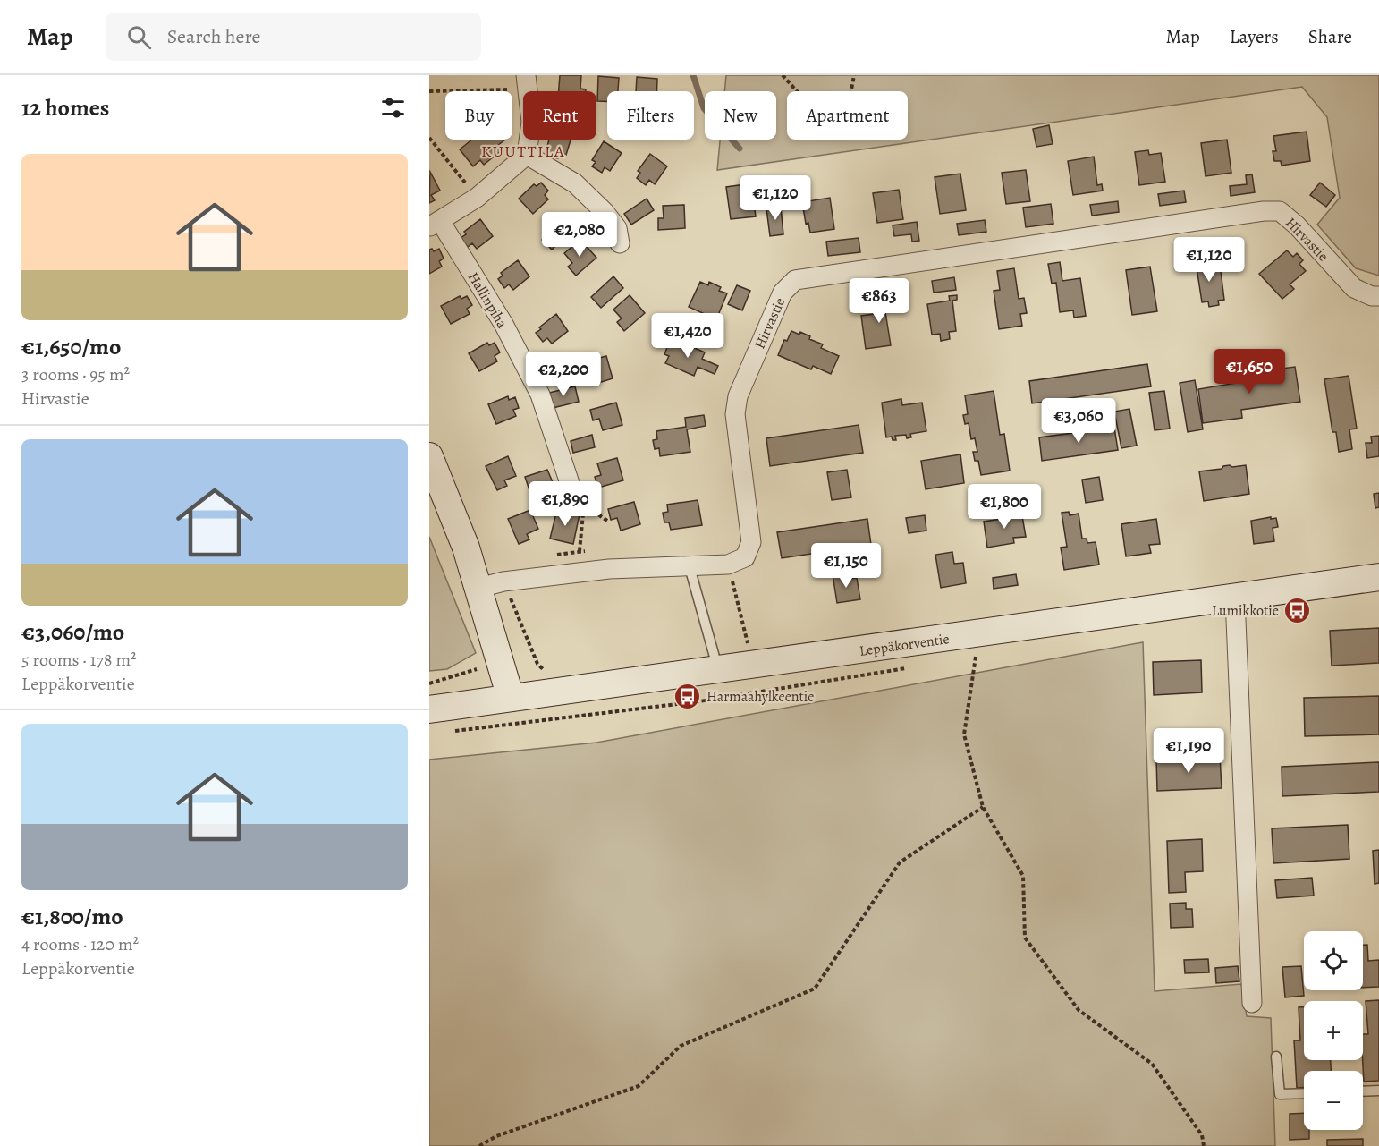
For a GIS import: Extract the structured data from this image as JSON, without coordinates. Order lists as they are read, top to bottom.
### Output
{
  "streets": {
    "street": ["Hirvastie", "Hallinpiha", "Leppäkorventie"]
  },
  "districts": ["KUUTTILA"],
  "places": {
    "bus stop": ["Lumikkotie", "Harmaahylkeentie"]
  },
  "page": {
    "header": "Map",
    "search": "Search here",
    "nav": ["Map", "Layers", "Share"],
    "heading": "12 homes",
    "chip": [
      "Buy",
      "Rent",
      "Filters",
      "New",
      "Apartment"
    ],
    "list": [
      {
        "name": "€1,650/mo",
        "note": "3 rooms · 95 m² · Hirvastie"
      },
      {
        "name": "€3,060/mo",
        "note": "5 rooms · 178 m² · Leppäkorventie"
      },
      {
        "name": "€1,800/mo",
        "note": "4 rooms · 120 m² · Leppäkorventie"
      }
    ],
    "price": [
      "€1,120",
      "€2,080",
      "€1,120",
      "€863",
      "€1,420",
      "€1,650",
      "€2,200",
      "€3,060",
      "€1,890",
      "€1,800",
      "€1,150",
      "€1,190"
    ],
    "map_buttons": ["+", "−"]
  }
}
